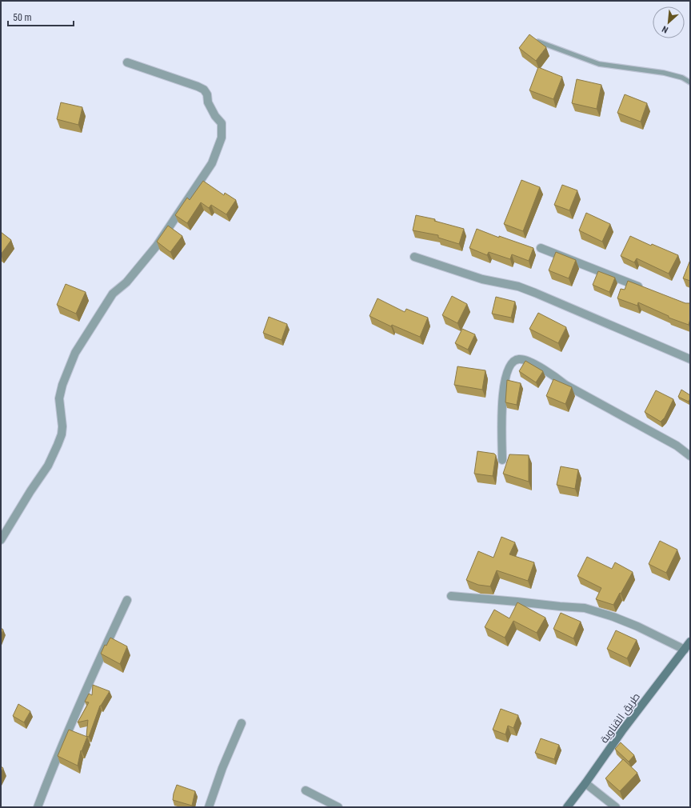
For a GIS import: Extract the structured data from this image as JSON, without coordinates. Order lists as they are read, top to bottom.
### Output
{
  "streets": {
    "street": ["طريق القناوية"]
  },
  "scale_bar": "50 m",
  "north": "bottom left"
}
